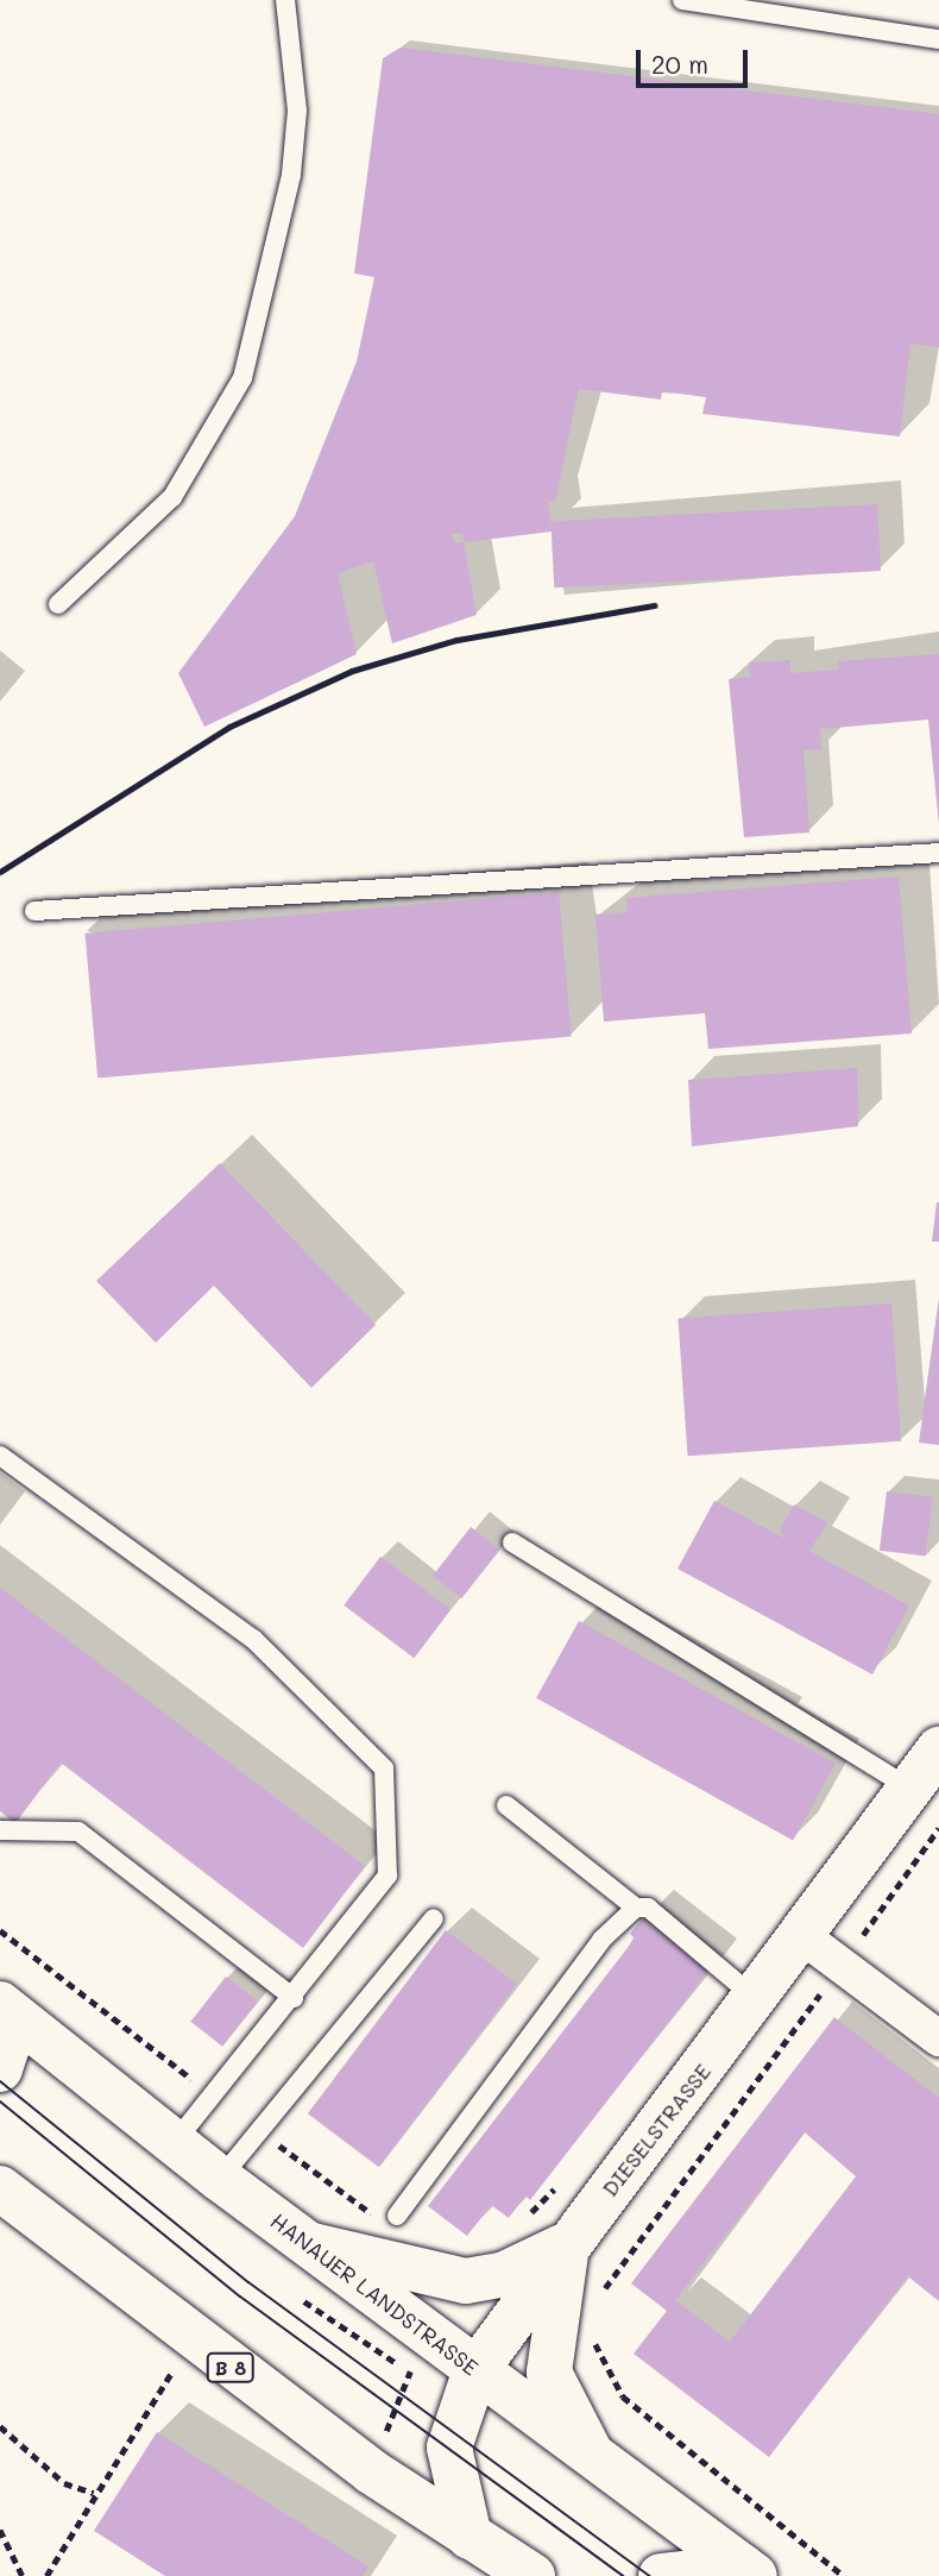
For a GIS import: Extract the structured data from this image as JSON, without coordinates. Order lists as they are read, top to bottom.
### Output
{
  "streets": {
    "main road": ["DIESELSTRASSE", "HANAUER LANDSTRASSE", "B 8"]
  },
  "crossings": [
    ["DIESELSTRASSE", "HANAUER LANDSTRASSE"],
    ["DIESELSTRASSE", "B 8"]
  ],
  "scale_bar": "20 m"
}
